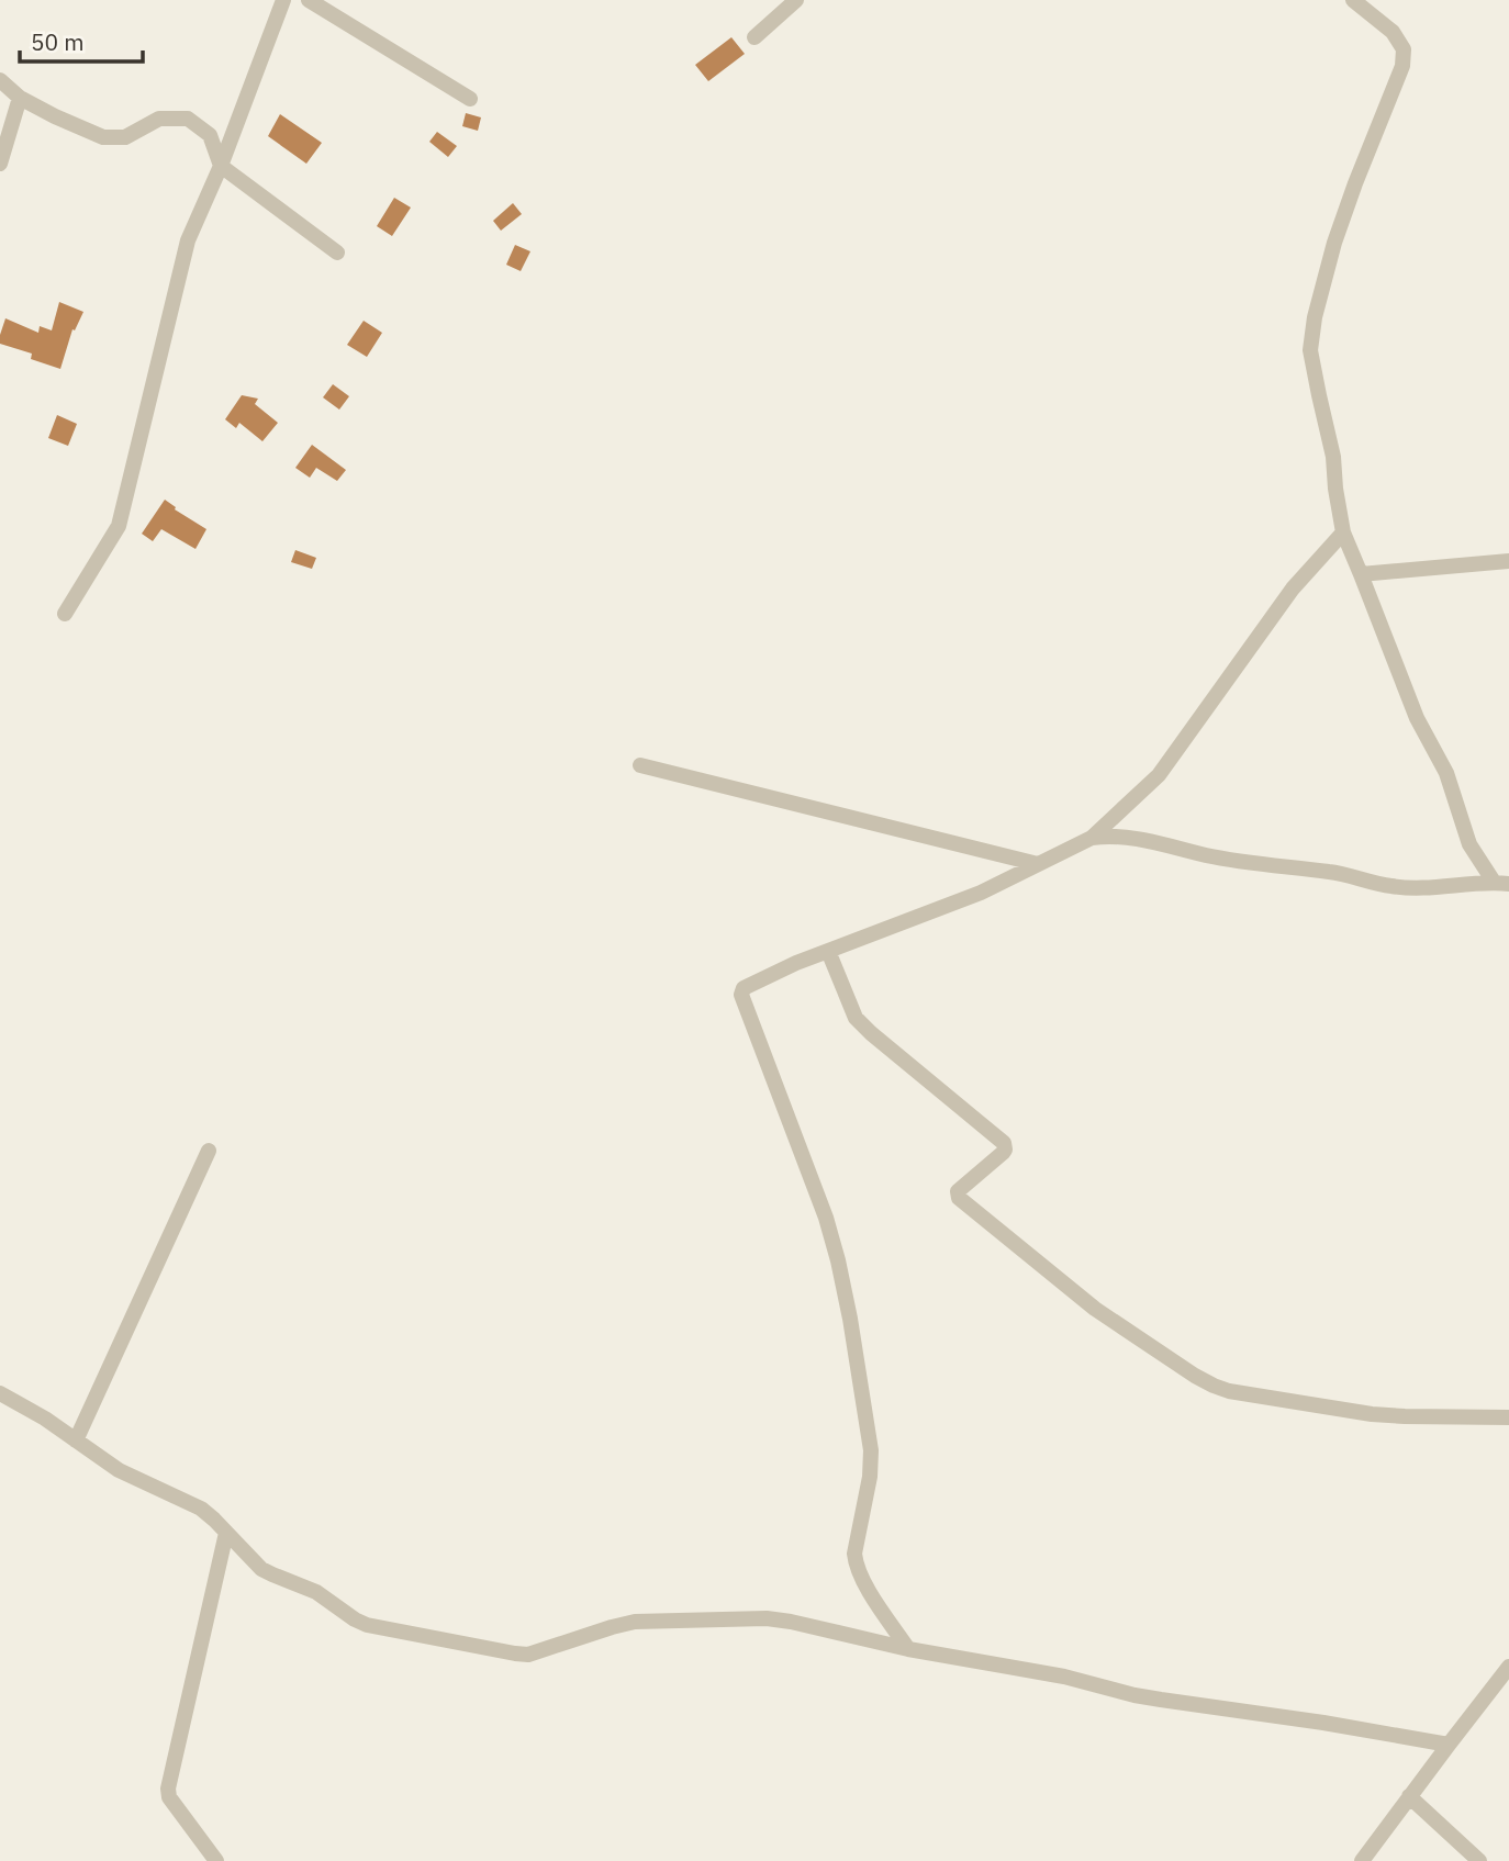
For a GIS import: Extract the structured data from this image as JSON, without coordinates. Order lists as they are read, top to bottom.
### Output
{
  "scale_bar": "50 m"
}
